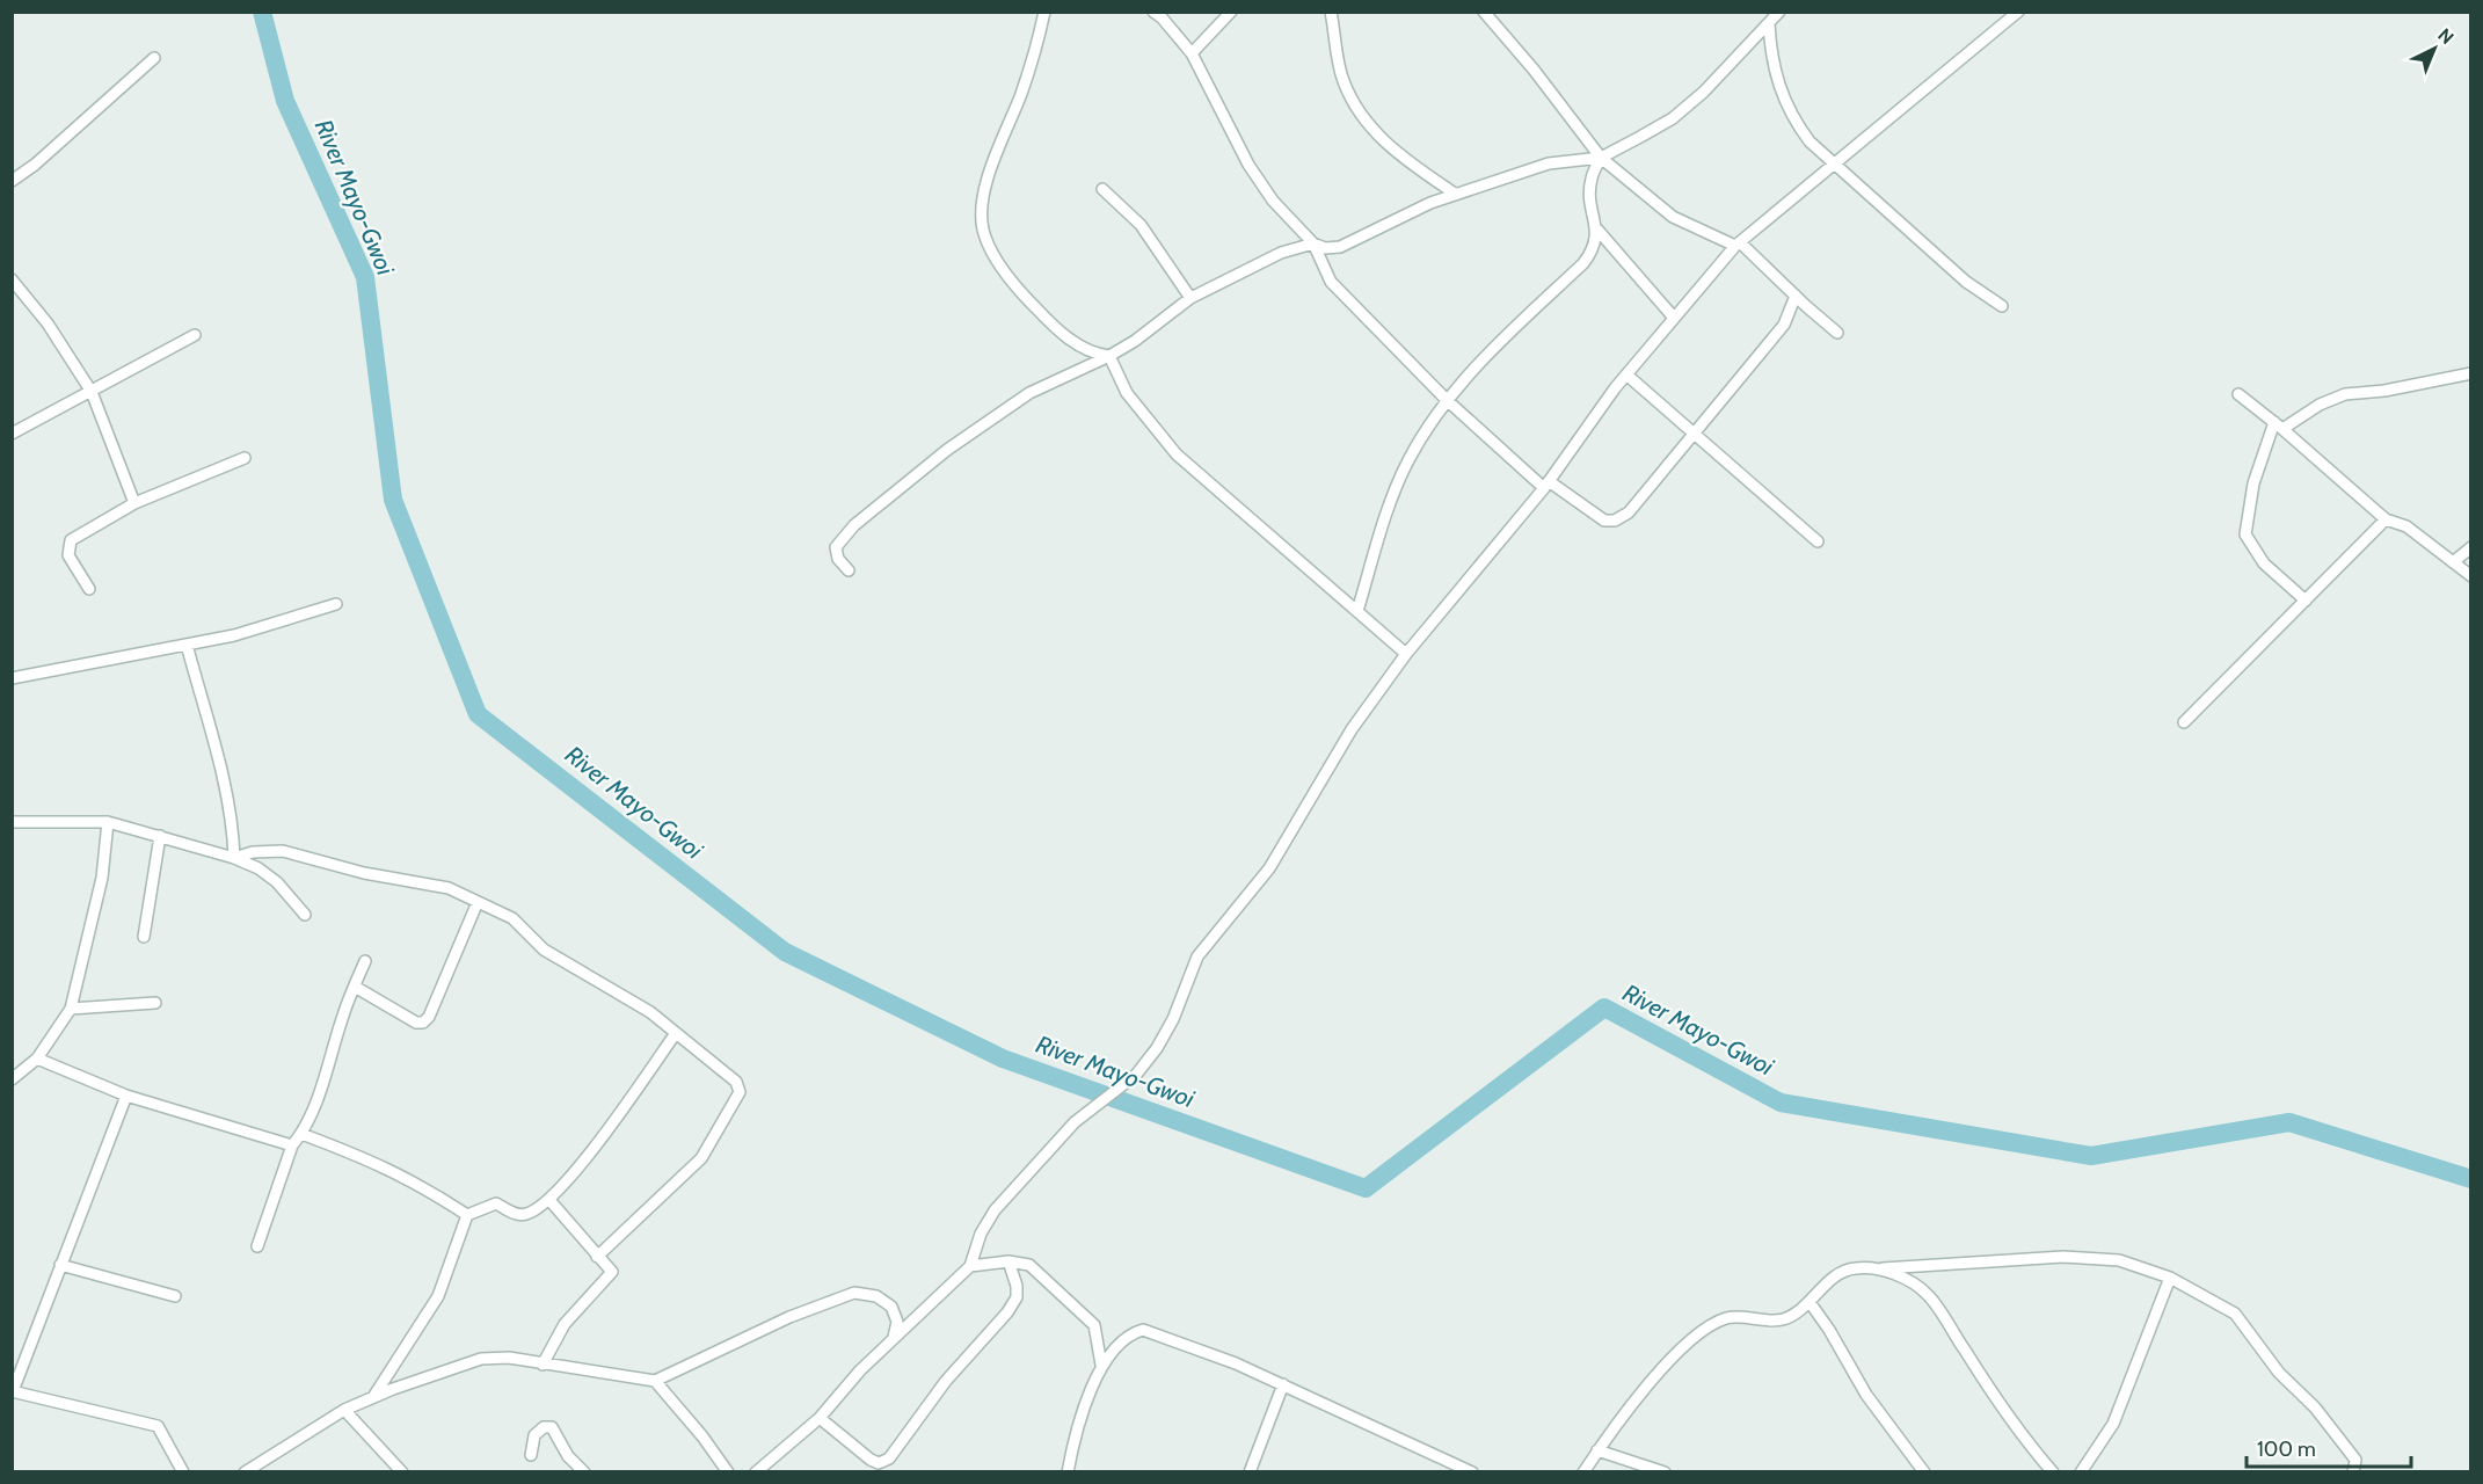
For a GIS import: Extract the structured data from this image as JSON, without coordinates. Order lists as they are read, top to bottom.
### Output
{
  "water": ["River Mayo-Gwoi"],
  "scale_bar": "100 m",
  "north": "top right"
}
